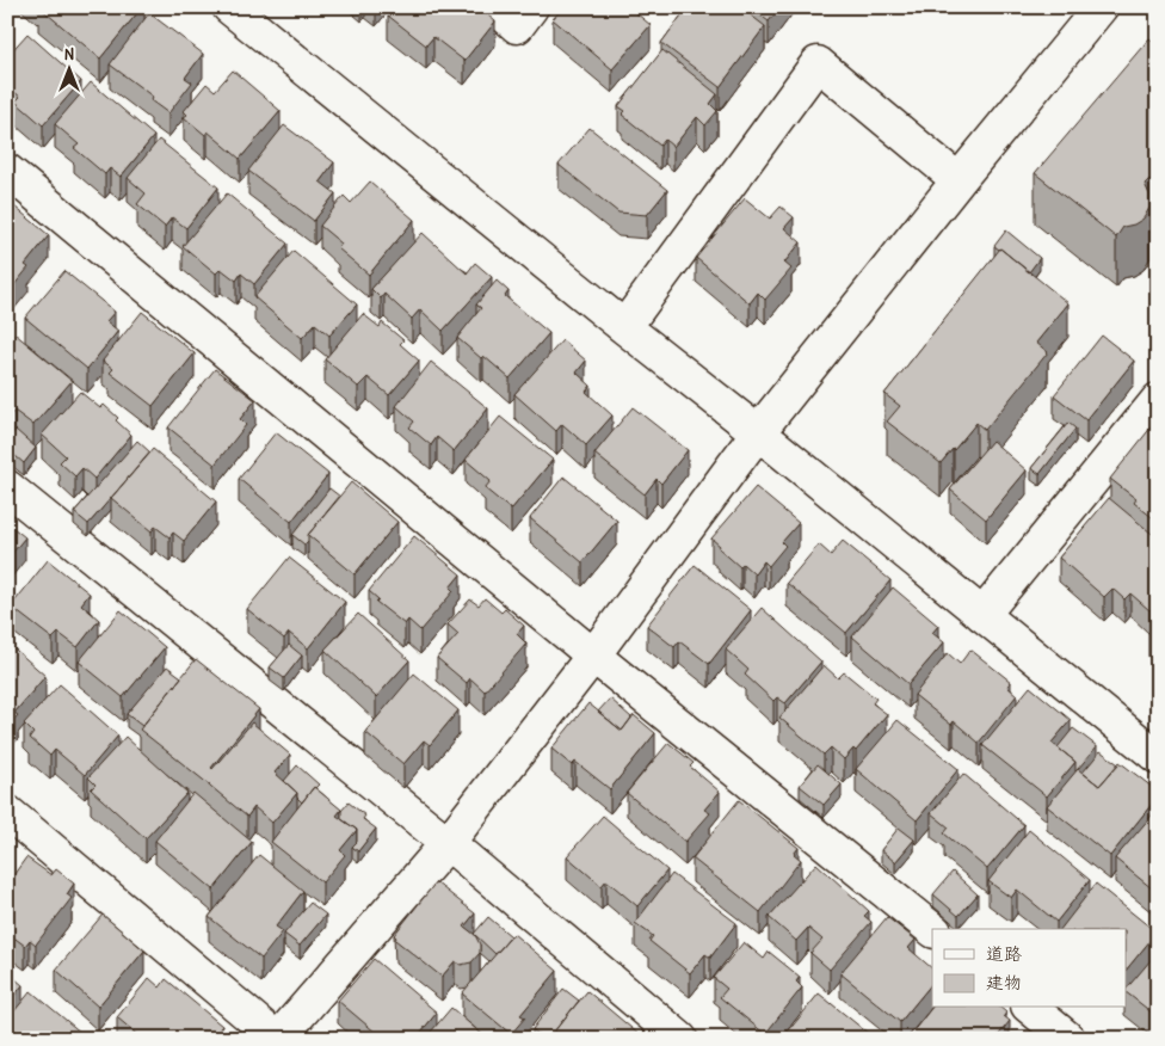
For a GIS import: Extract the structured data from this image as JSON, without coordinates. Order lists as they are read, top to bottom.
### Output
{
  "legend": ["道路", "建物"],
  "north": "top"
}
